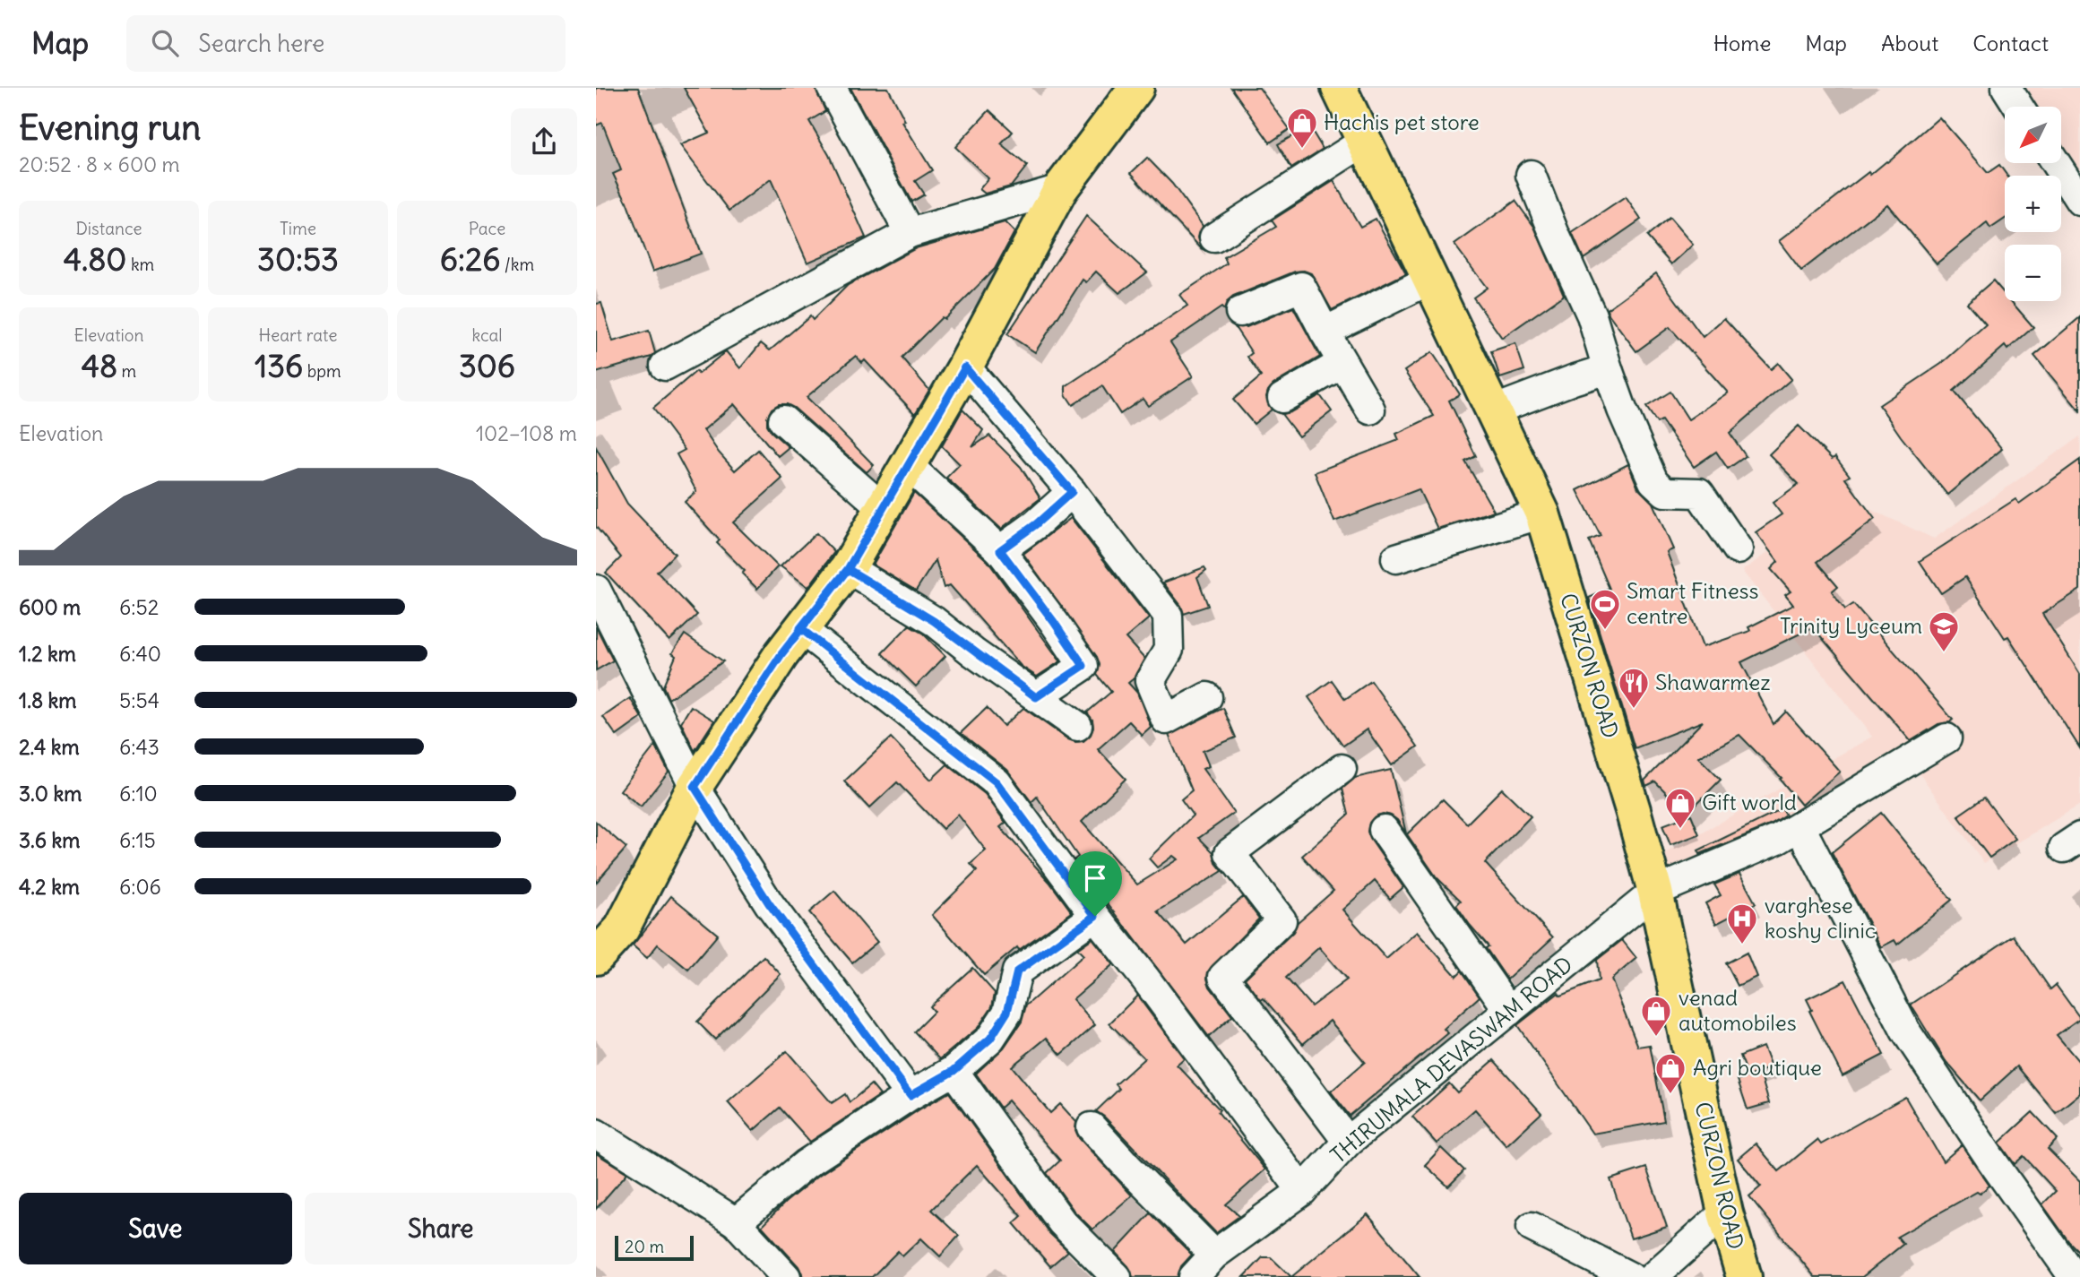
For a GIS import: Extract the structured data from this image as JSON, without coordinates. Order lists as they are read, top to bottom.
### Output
{
  "streets": {
    "main road": ["CURZON ROAD"],
    "street": ["THIRUMALA DEVASWAM ROAD"]
  },
  "crossings": [
    ["CURZON ROAD", "THIRUMALA DEVASWAM ROAD"]
  ],
  "places": {
    "shop": [
      "Hachis pet store",
      "Gift world",
      "venad automobiles",
      "Agri boutique"
    ],
    "sports": ["Smart Fitness centre"],
    "school or university": ["Trinity Lyceum"],
    "restaurant": ["Shawarmez"],
    "hospital": ["varghese koshy clinic"]
  },
  "scale_bar": "20 m",
  "north": "bottom left",
  "page": {
    "header": "Map",
    "search": "Search here",
    "nav": [
      "Home",
      "Map",
      "About",
      "Contact"
    ],
    "heading": ["Evening run", "20:52 · 8 × 600 m"],
    "map_buttons": ["+", "−"],
    "stats": [
      ["Distance", "4.80 km"],
      ["Time", "30:53"],
      ["Pace", "6:26 /km"],
      ["Elevation", "48 m"],
      ["Heart rate", "136 bpm"],
      ["kcal", "306"]
    ],
    "chart": ["Elevation", "102–108 m"],
    "list": [
      {
        "name": "600 m",
        "note": "6:52"
      },
      {
        "name": "1.2 km",
        "note": "6:40"
      },
      {
        "name": "1.8 km",
        "note": "5:54"
      },
      {
        "name": "2.4 km",
        "note": "6:43"
      },
      {
        "name": "3.0 km",
        "note": "6:10"
      },
      {
        "name": "3.6 km",
        "note": "6:15"
      },
      {
        "name": "4.2 km",
        "note": "6:06"
      }
    ],
    "buttons": ["Save", "Share"],
    "scale": "20 m"
  }
}
